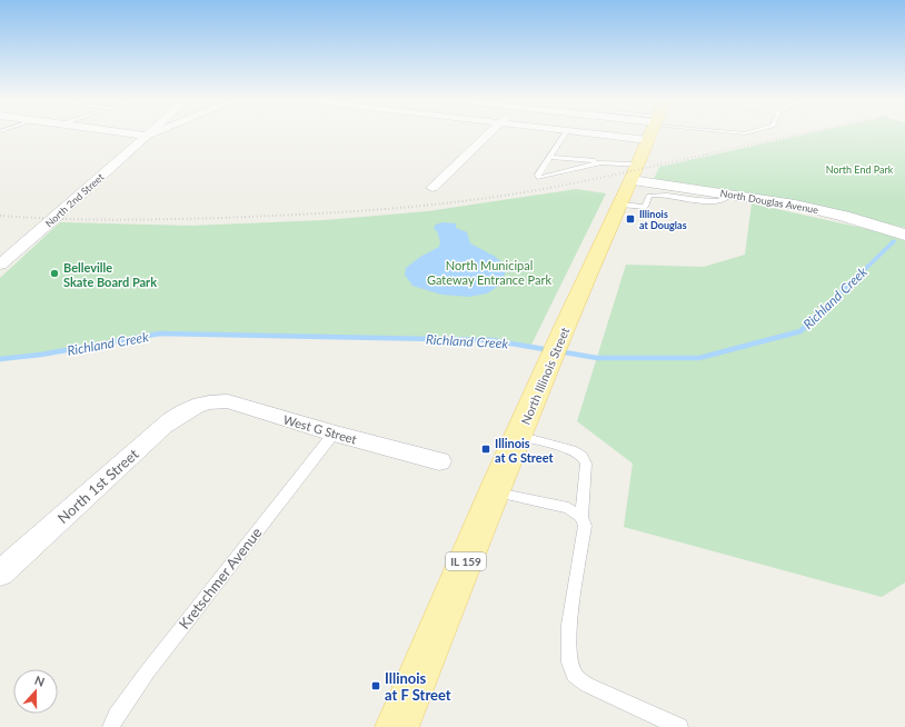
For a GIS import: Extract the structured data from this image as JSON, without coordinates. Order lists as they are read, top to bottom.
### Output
{
  "streets": {
    "main road": ["North Illinois Street", "IL 159"],
    "street": [
      "North 2nd Street",
      "North Douglas Avenue",
      "West G Street",
      "North 1st Street"
    ],
    "lane": ["Kretschmer Avenue"]
  },
  "crossings": [
    ["North Douglas Avenue", "North Illinois Street"],
    ["West G Street", "North 1st Street"],
    ["West G Street", "Kretschmer Avenue"]
  ],
  "water": ["Richland Creek"],
  "parks": ["North End Park", "North Municipal Gateway Entrance Park"],
  "places": {
    "transit": ["Illinois at Douglas", "Illinois at G Street", "Illinois at F Street"],
    "other": ["Belleville Skate Board Park"]
  },
  "north": "top"
}
